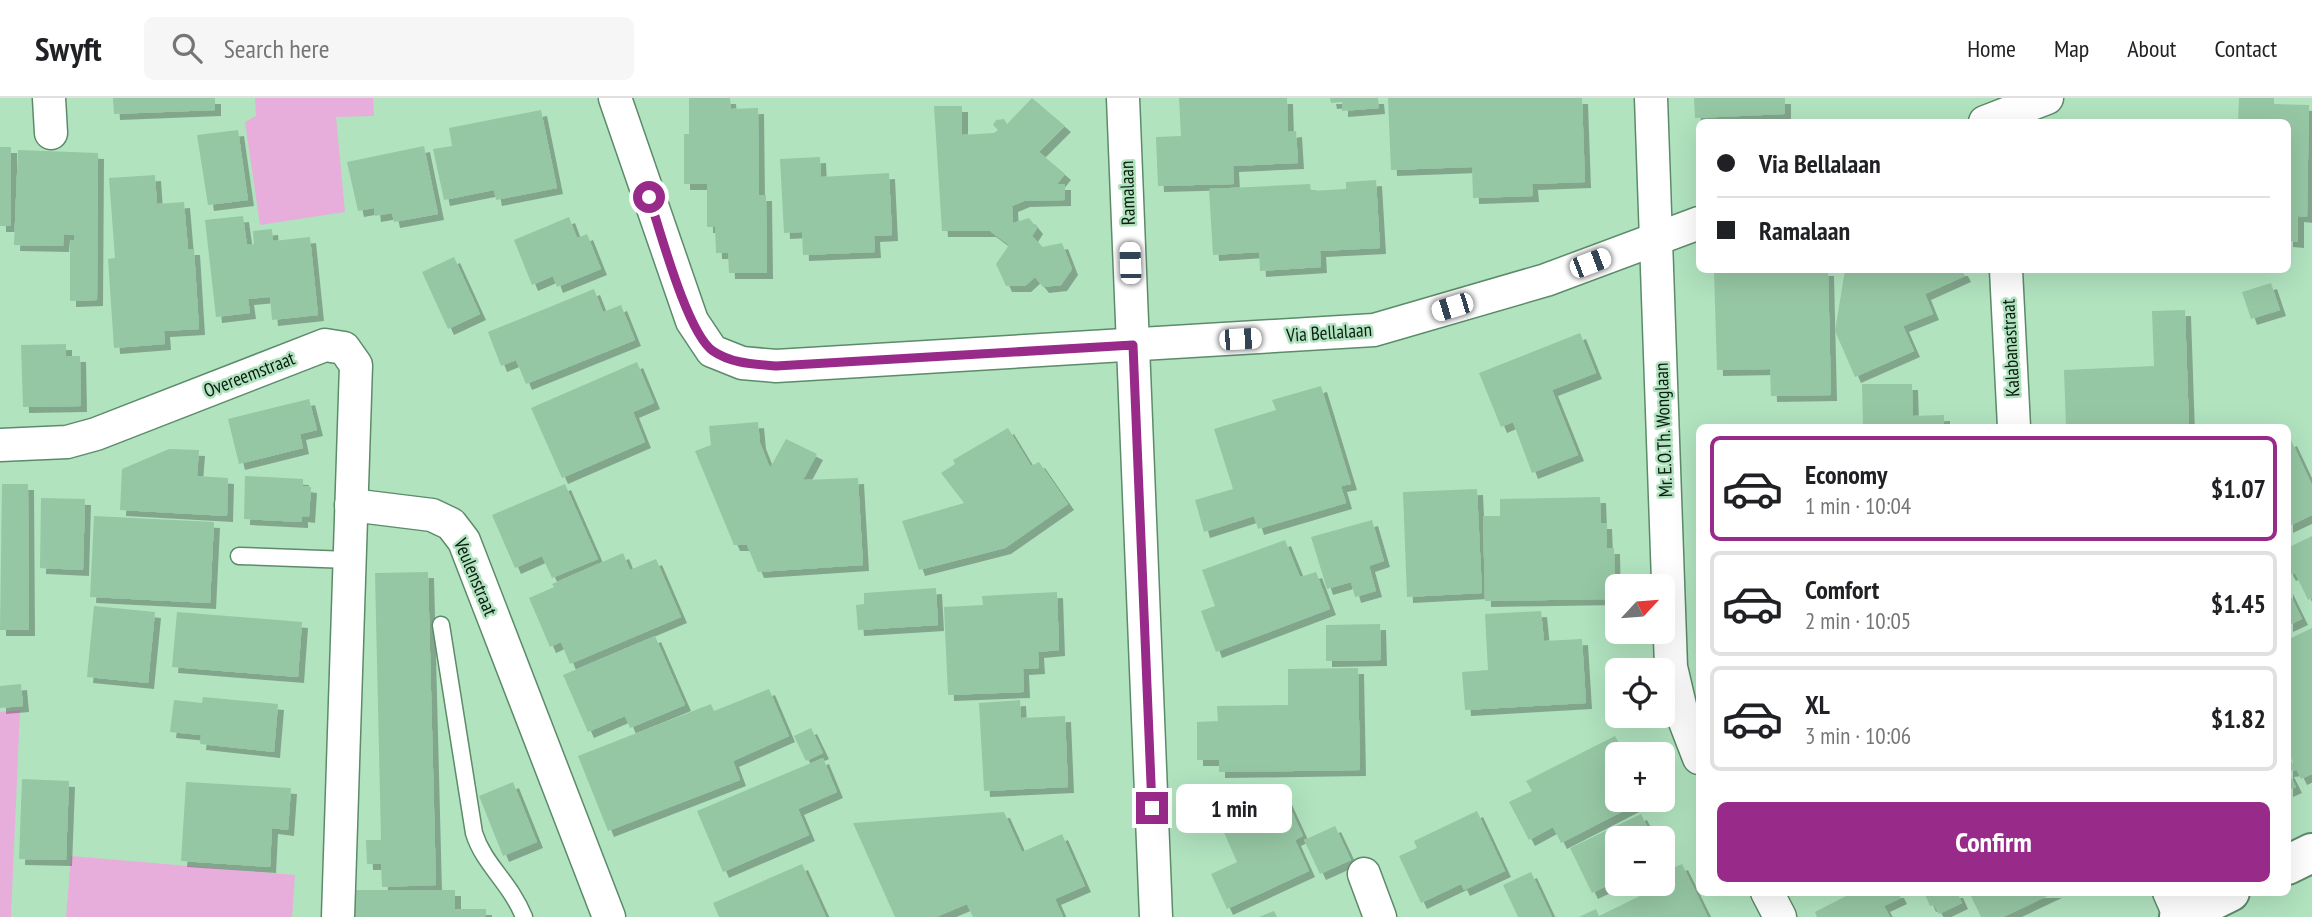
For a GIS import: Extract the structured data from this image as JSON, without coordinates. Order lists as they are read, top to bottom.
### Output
{
  "streets": {
    "street": [
      "Ramalaan",
      "Via Bellalaan",
      "Kalabanastraat",
      "Overeemstraat",
      "Mr. E.O.Th. Wonglaan",
      "Veulenstraat"
    ]
  },
  "crossings": [
    ["Ramalaan", "Via Bellalaan"],
    ["Via Bellalaan", "Mr. E.O.Th. Wonglaan"],
    ["Overeemstraat", "Veulenstraat"]
  ],
  "north": "top right",
  "page": {
    "header": "Swyft",
    "search": "Search here",
    "nav": [
      "Home",
      "Map",
      "About",
      "Contact"
    ],
    "banner": ["Via Bellalaan", "Ramalaan"],
    "list": [
      {
        "name": "Economy",
        "note": "1 min · 10:04",
        "value": "$1.07"
      },
      {
        "name": "Comfort",
        "note": "2 min · 10:05",
        "value": "$1.45"
      },
      {
        "name": "XL",
        "note": "3 min · 10:06",
        "value": "$1.82"
      }
    ],
    "map_buttons": ["+", "−"],
    "bubble": "1 min",
    "buttons": "Confirm"
  }
}
